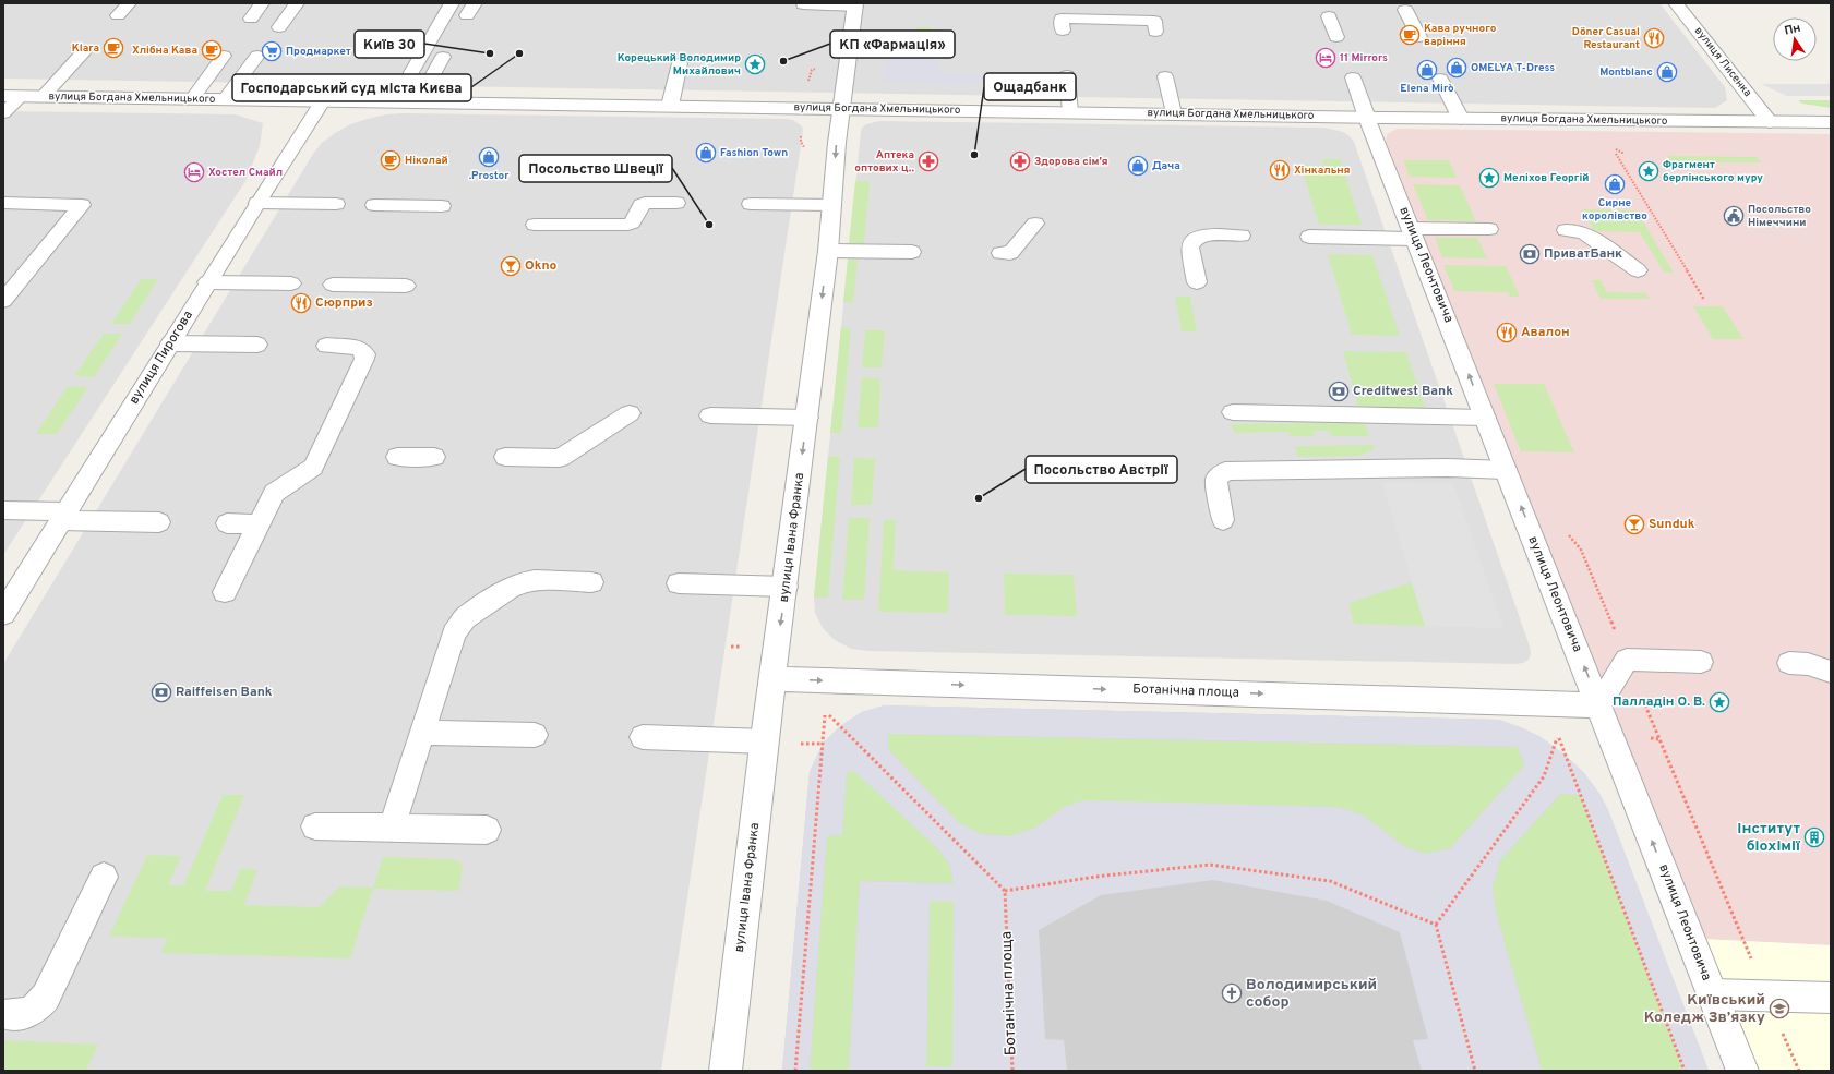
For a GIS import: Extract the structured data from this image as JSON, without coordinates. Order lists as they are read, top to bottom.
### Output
{
  "streets": {
    "street": [
      "вулиця Лисенка",
      "вулиця Богдана Хмельницького",
      "вулиця Леонтовича",
      "вулиця Пирогова",
      "вулиця Івана Франка",
      "Ботанічна площа"
    ]
  },
  "crossings": [
    ["вулиця Лисенка", "вулиця Богдана Хмельницького"],
    ["вулиця Богдана Хмельницького", "вулиця Леонтовича"],
    ["вулиця Богдана Хмельницького", "вулиця Пирогова"],
    ["вулиця Богдана Хмельницького", "вулиця Івана Франка"],
    ["вулиця Леонтовича", "Ботанічна площа"],
    ["вулиця Івана Франка", "Ботанічна площа"]
  ],
  "one_way": ["вулиця Леонтовича", "вулиця Івана Франка", "Ботанічна площа"],
  "places": {
    "cafe": [
      "Кава ручного варіння",
      "Klara",
      "Хлібна Кава",
      "Ніколай"
    ],
    "restaurant": [
      "Döner Casual Restaurant",
      "Хінкальня",
      "Сюрприз",
      "Авалон"
    ],
    "supermarket": ["Продмаркет"],
    "other": [
      "Київ 30",
      "Господарський суд міста Києва",
      "КП «Фармація»",
      "Ощадбанк",
      "Посольство Швеції",
      "Посольство Австрії"
    ],
    "hotel": ["11 Mirrors", "Хостел Смайл"],
    "place": [
      "Корецький Володимир Михайлович",
      "Фрагмент берлінського муру",
      "Меліхов Георгій",
      "Палладін О. В."
    ],
    "shop": [
      "OMELYA T-Dress",
      "Elena Mirò",
      "Montblanc",
      "Fashion Town",
      ".Prostor",
      "Дача",
      "Сирне королівство"
    ],
    "pharmacy": ["Аптека оптових ц‥", "Здорова сім'я"],
    "public building": ["Посольство Німеччини"],
    "bank": ["ПриватБанк", "Creditwest Bank", "Raiffeisen Bank"],
    "bar": ["Okno", "Sunduk"],
    "building": ["Інститут біохімії"],
    "church": ["Володимирський собор"],
    "school or university": ["Київський Коледж Зв’язку"]
  },
  "north": "top"
}
